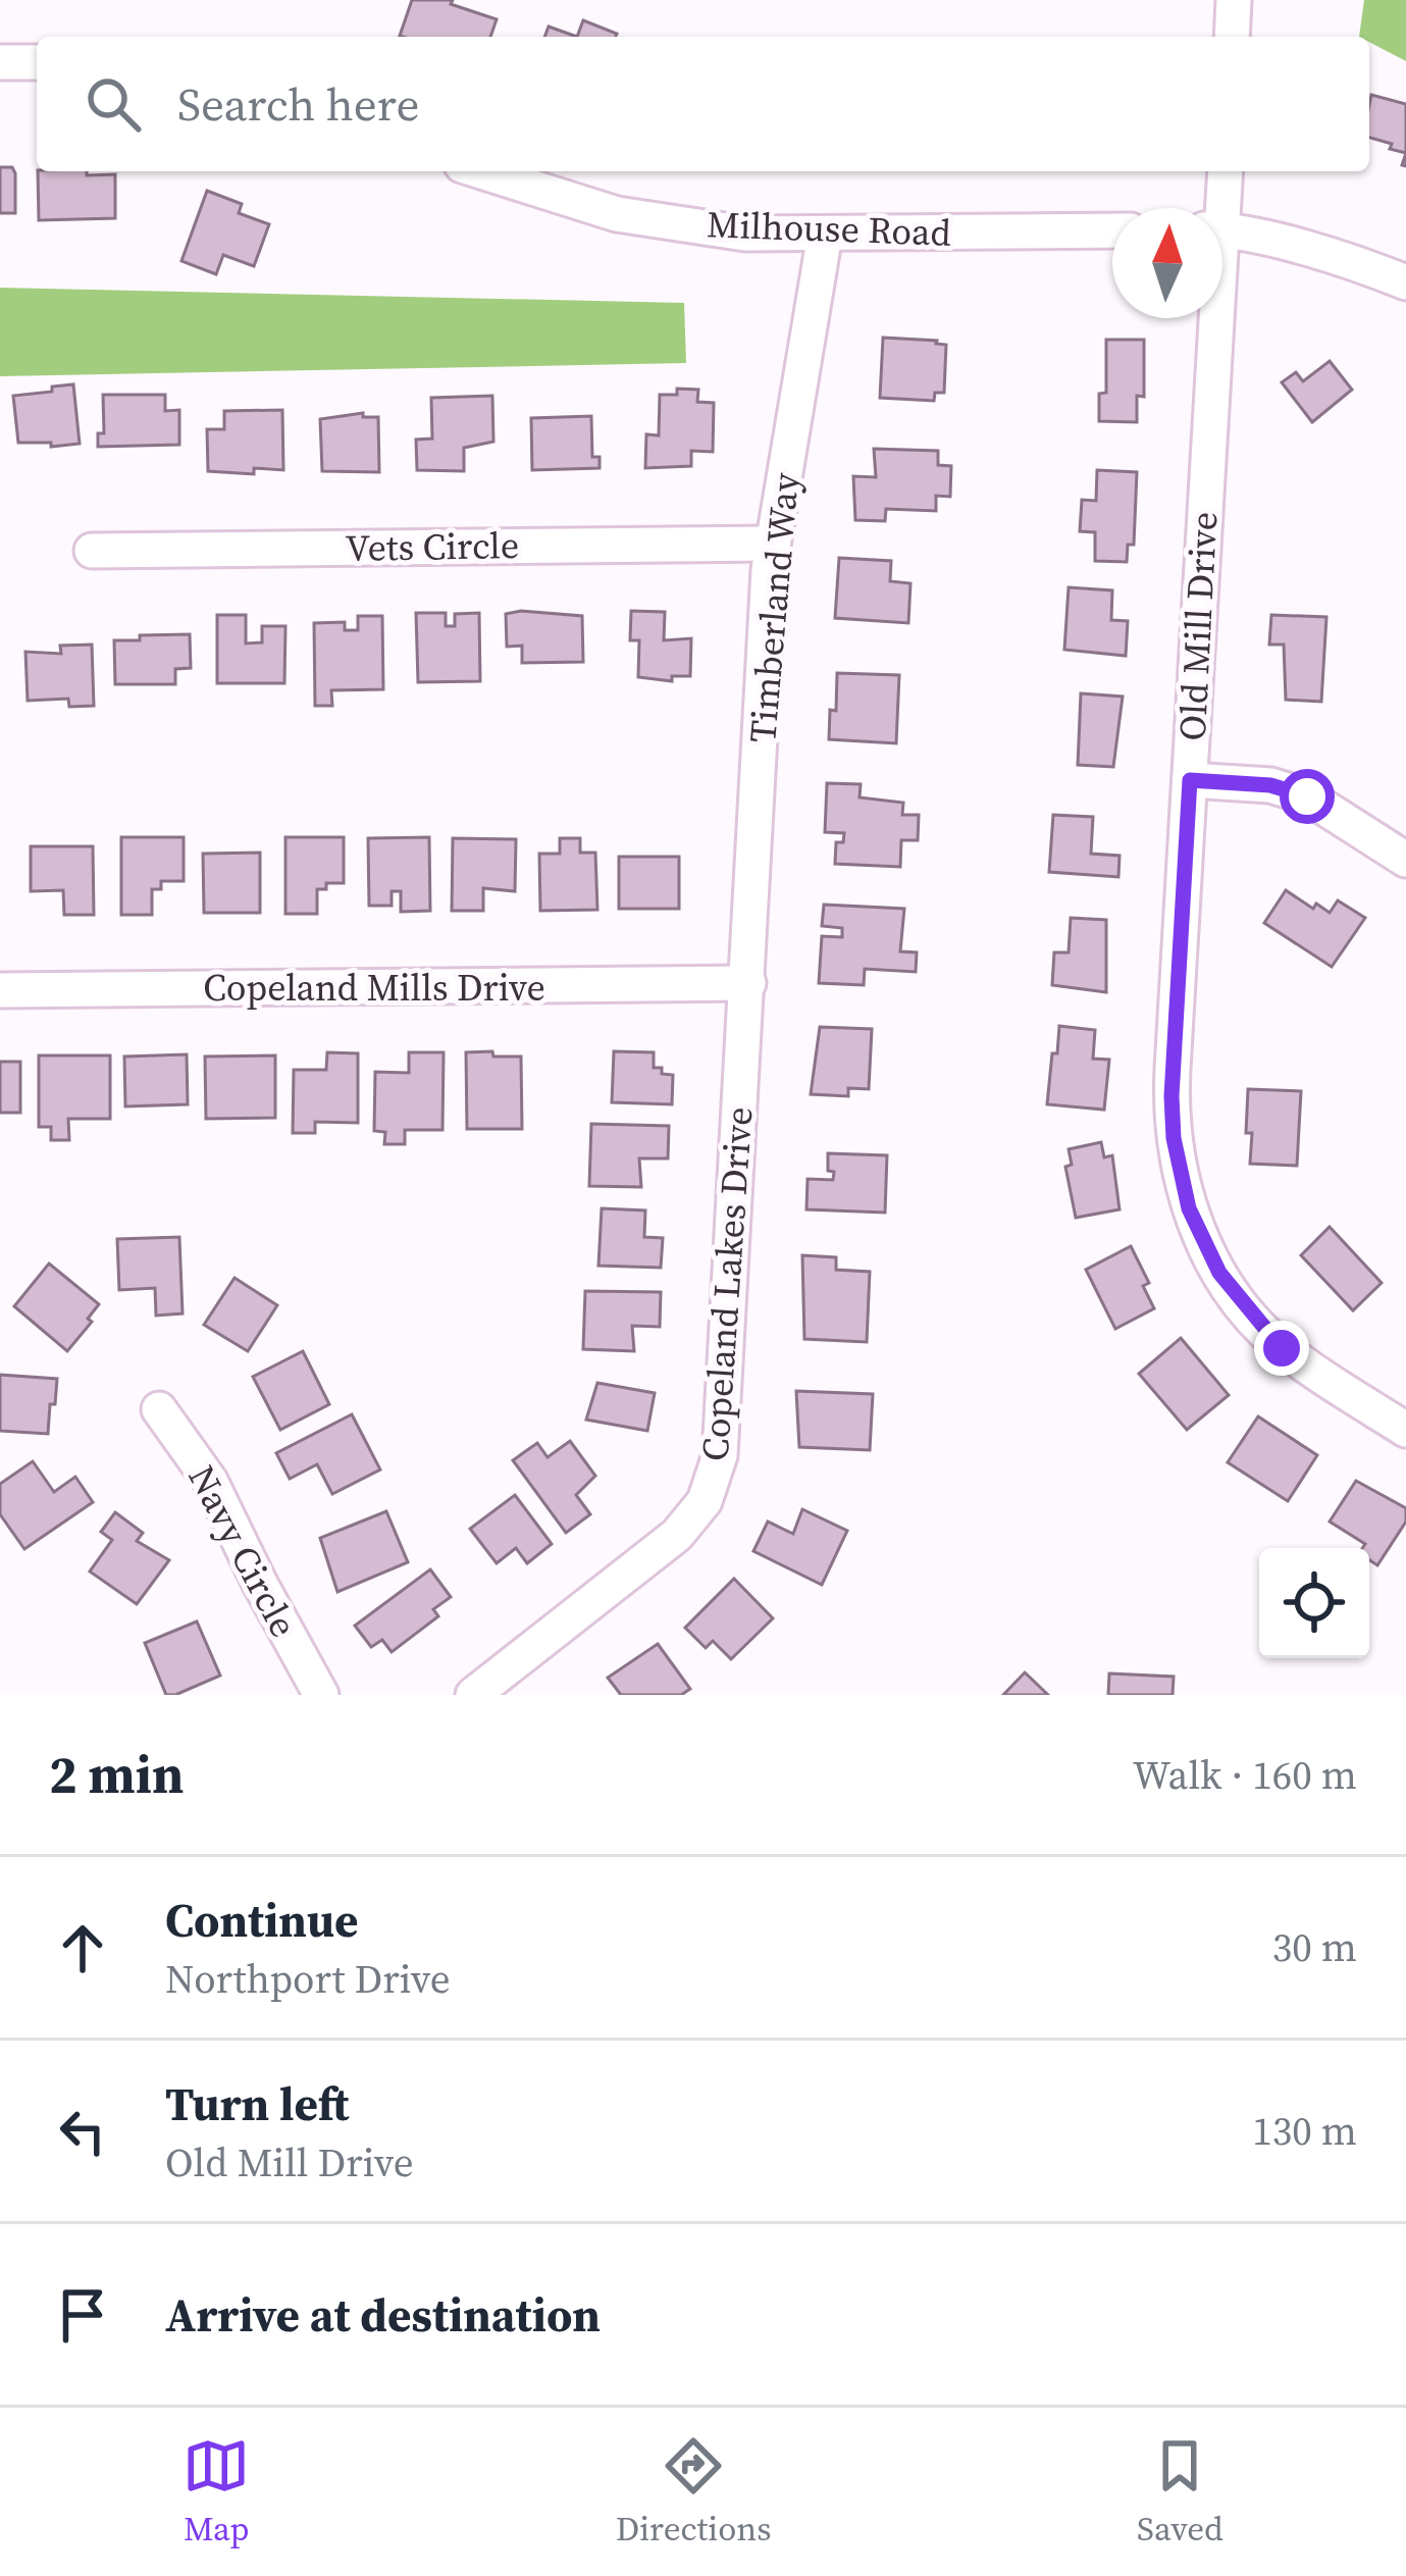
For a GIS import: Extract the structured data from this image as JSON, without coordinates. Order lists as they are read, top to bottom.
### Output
{
  "streets": {
    "street": [
      "Milhouse Road",
      "Vets Circle",
      "Timberland Way",
      "Old Mill Drive",
      "Copeland Mills Drive",
      "Copeland Lakes Drive",
      "Navy Circle"
    ]
  },
  "crossings": [
    ["Milhouse Road", "Timberland Way"],
    ["Vets Circle", "Timberland Way"],
    ["Timberland Way", "Copeland Mills Drive"],
    ["Timberland Way", "Copeland Lakes Drive"],
    ["Copeland Mills Drive", "Copeland Lakes Drive"]
  ],
  "north": "top",
  "page": {
    "search": "Search here",
    "heading": ["2 min", "Walk · 160 m"],
    "list": [
      ["Continue", "Northport Drive", "30 m"],
      ["Turn left", "Old Mill Drive", "130 m"],
      "Arrive at destination"
    ],
    "nav": ["Map", "Directions", "Saved"]
  }
}
